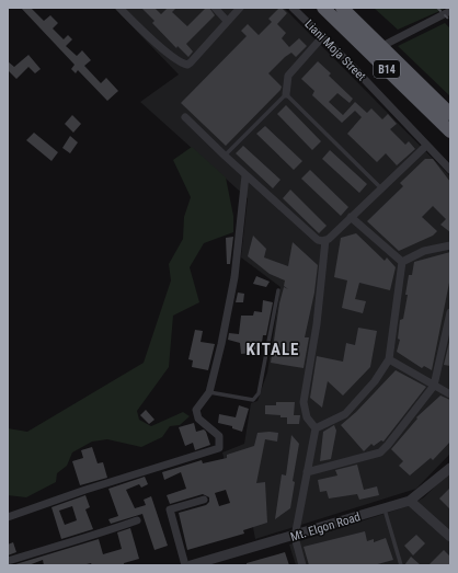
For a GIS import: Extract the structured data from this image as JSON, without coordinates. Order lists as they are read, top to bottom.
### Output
{
  "streets": {
    "highway": ["B14"],
    "street": ["Liani Moja Street", "Mt. Elgon Road"]
  },
  "districts": ["KITALE"]
}
